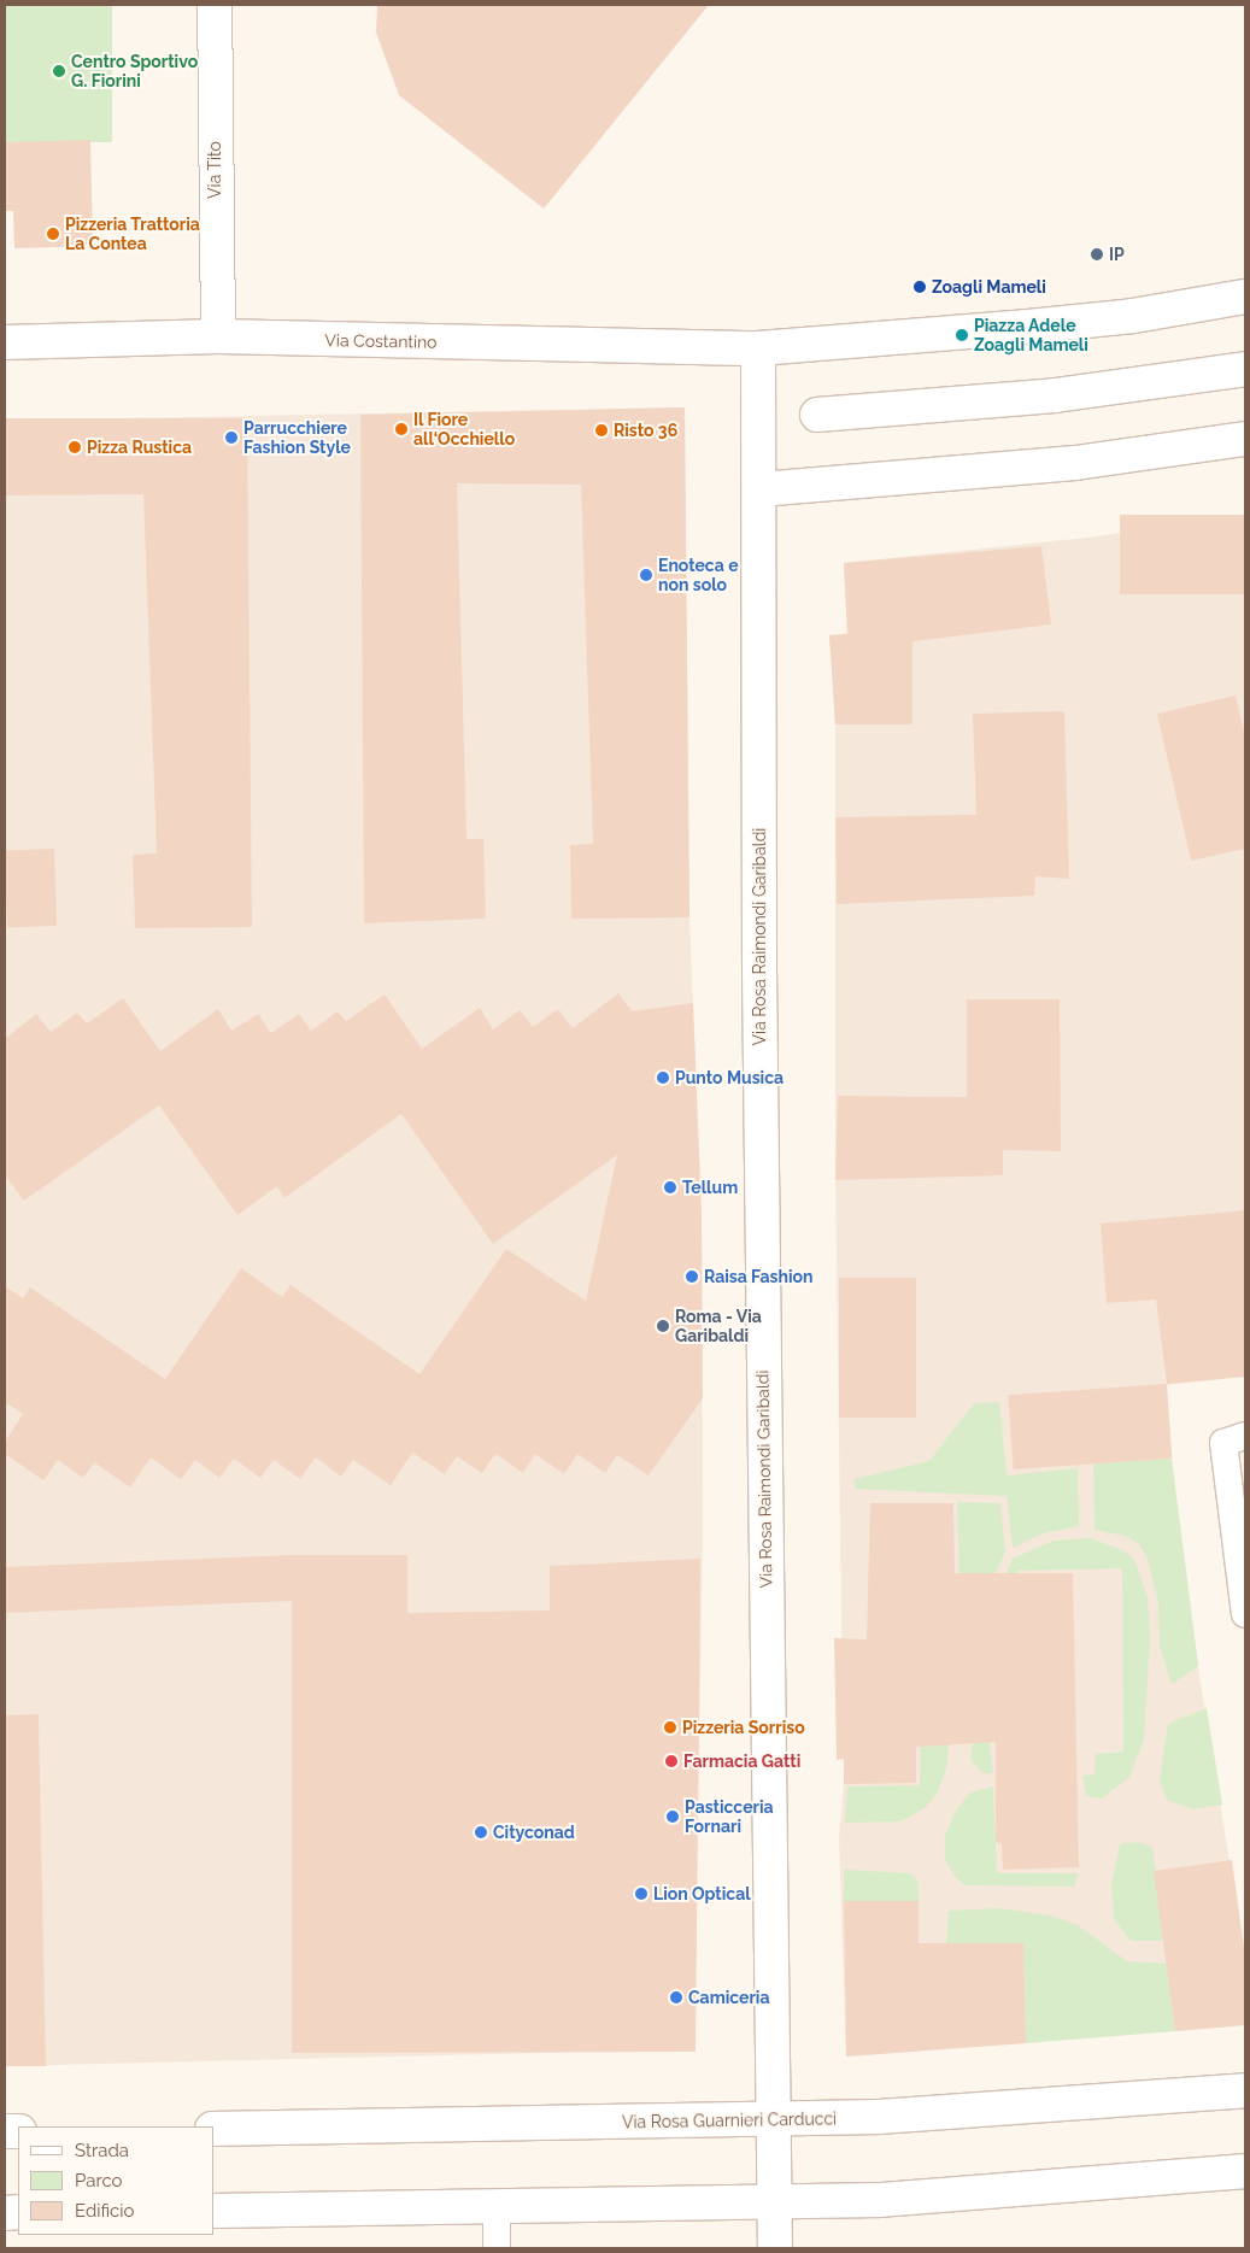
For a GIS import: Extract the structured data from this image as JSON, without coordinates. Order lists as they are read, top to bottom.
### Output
{
  "streets": {
    "street": [
      "Via Tito",
      "Via Costantino",
      "Via Rosa Raimondi Garibaldi",
      "Via Rosa Guarnieri Carducci"
    ]
  },
  "crossings": [
    ["Via Tito", "Via Costantino"],
    ["Via Costantino", "Via Rosa Raimondi Garibaldi"],
    ["Via Rosa Raimondi Garibaldi", "Via Rosa Guarnieri Carducci"]
  ],
  "places": [
    "Centro Sportivo G. Fiorini",
    "Pizzeria Trattoria La Contea",
    "IP",
    "Zoagli Mameli",
    "Piazza Adele Zoagli Mameli",
    "Il Fiore all‘Occhiello",
    "Risto 36",
    "Parrucchiere Fashion Style",
    "Pizza Rustica",
    "Enoteca e non solo",
    "Punto Musica",
    "Tellum",
    "Raisa Fashion",
    "Roma - Via Garibaldi",
    "Pizzeria Sorriso",
    "Farmacia Gatti",
    "Pasticceria Fornari",
    "Cityconad",
    "Lion Optical",
    "Camiceria"
  ],
  "legend": ["Strada", "Parco", "Edificio"]
}
